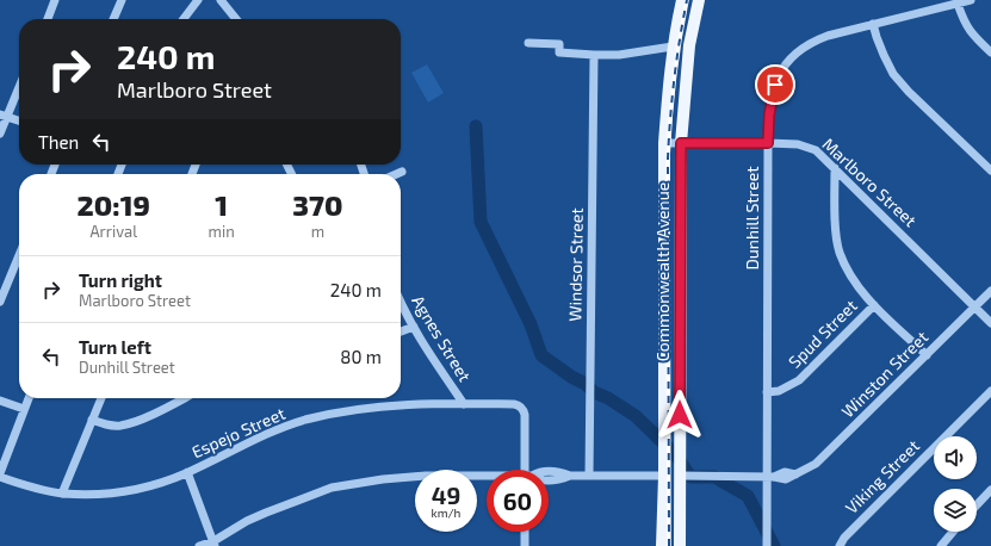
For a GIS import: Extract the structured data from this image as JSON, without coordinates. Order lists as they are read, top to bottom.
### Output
{
  "streets": {
    "main road": ["Commonwealth Avenue"],
    "street": [
      "Marlboro Street",
      "Dunhill Street",
      "Windsor Street",
      "Spud Street",
      "Agnes Street",
      "Winston Street",
      "Espejo Street",
      "Viking Street"
    ]
  },
  "crossings": [
    ["Marlboro Street", "Dunhill Street"],
    ["Marlboro Street", "Commonwealth Avenue"],
    ["Marlboro Street", "Winston Street"],
    ["Dunhill Street", "Spud Street"],
    ["Dunhill Street", "Winston Street"],
    ["Commonwealth Avenue", "Winston Street"],
    ["Agnes Street", "Espejo Street"]
  ],
  "page": {
    "turn": ["240 m", "Marlboro Street"],
    "then": "Then",
    "eta": [
      "20:19",
      "Arrival",
      "1",
      "min",
      "370",
      "m"
    ],
    "list": [
      {
        "name": "Turn right",
        "note": "Marlboro Street",
        "value": "240 m"
      },
      {
        "name": "Turn left",
        "note": "Dunhill Street",
        "value": "80 m"
      }
    ],
    "speed": "49 km/h",
    "limit": "60"
  }
}
